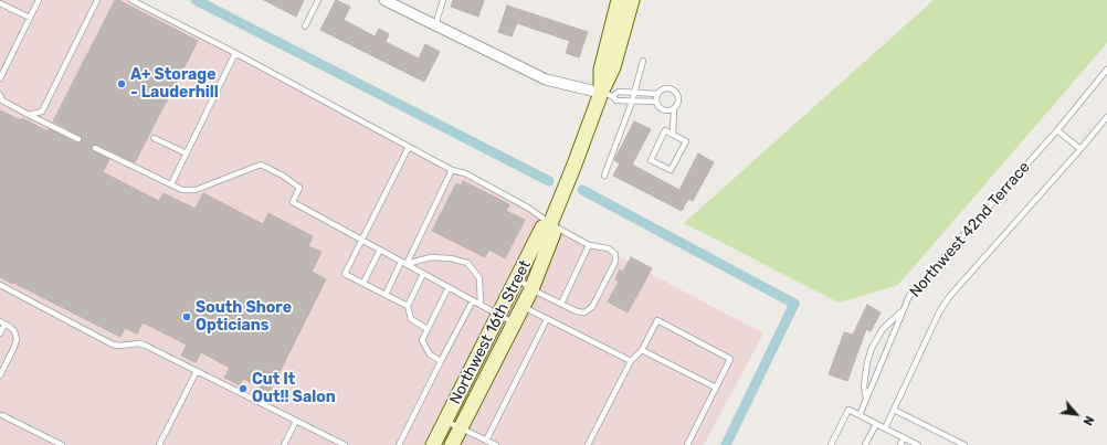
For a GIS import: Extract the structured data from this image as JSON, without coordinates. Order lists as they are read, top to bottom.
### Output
{
  "streets": {
    "street": ["Northwest 16th Street"],
    "lane": ["Northwest 42nd Terrace"]
  },
  "places": ["A+ Storage - Lauderhill", "South Shore Opticians", "Cut It Out!! Salon"],
  "north": "bottom right"
}
